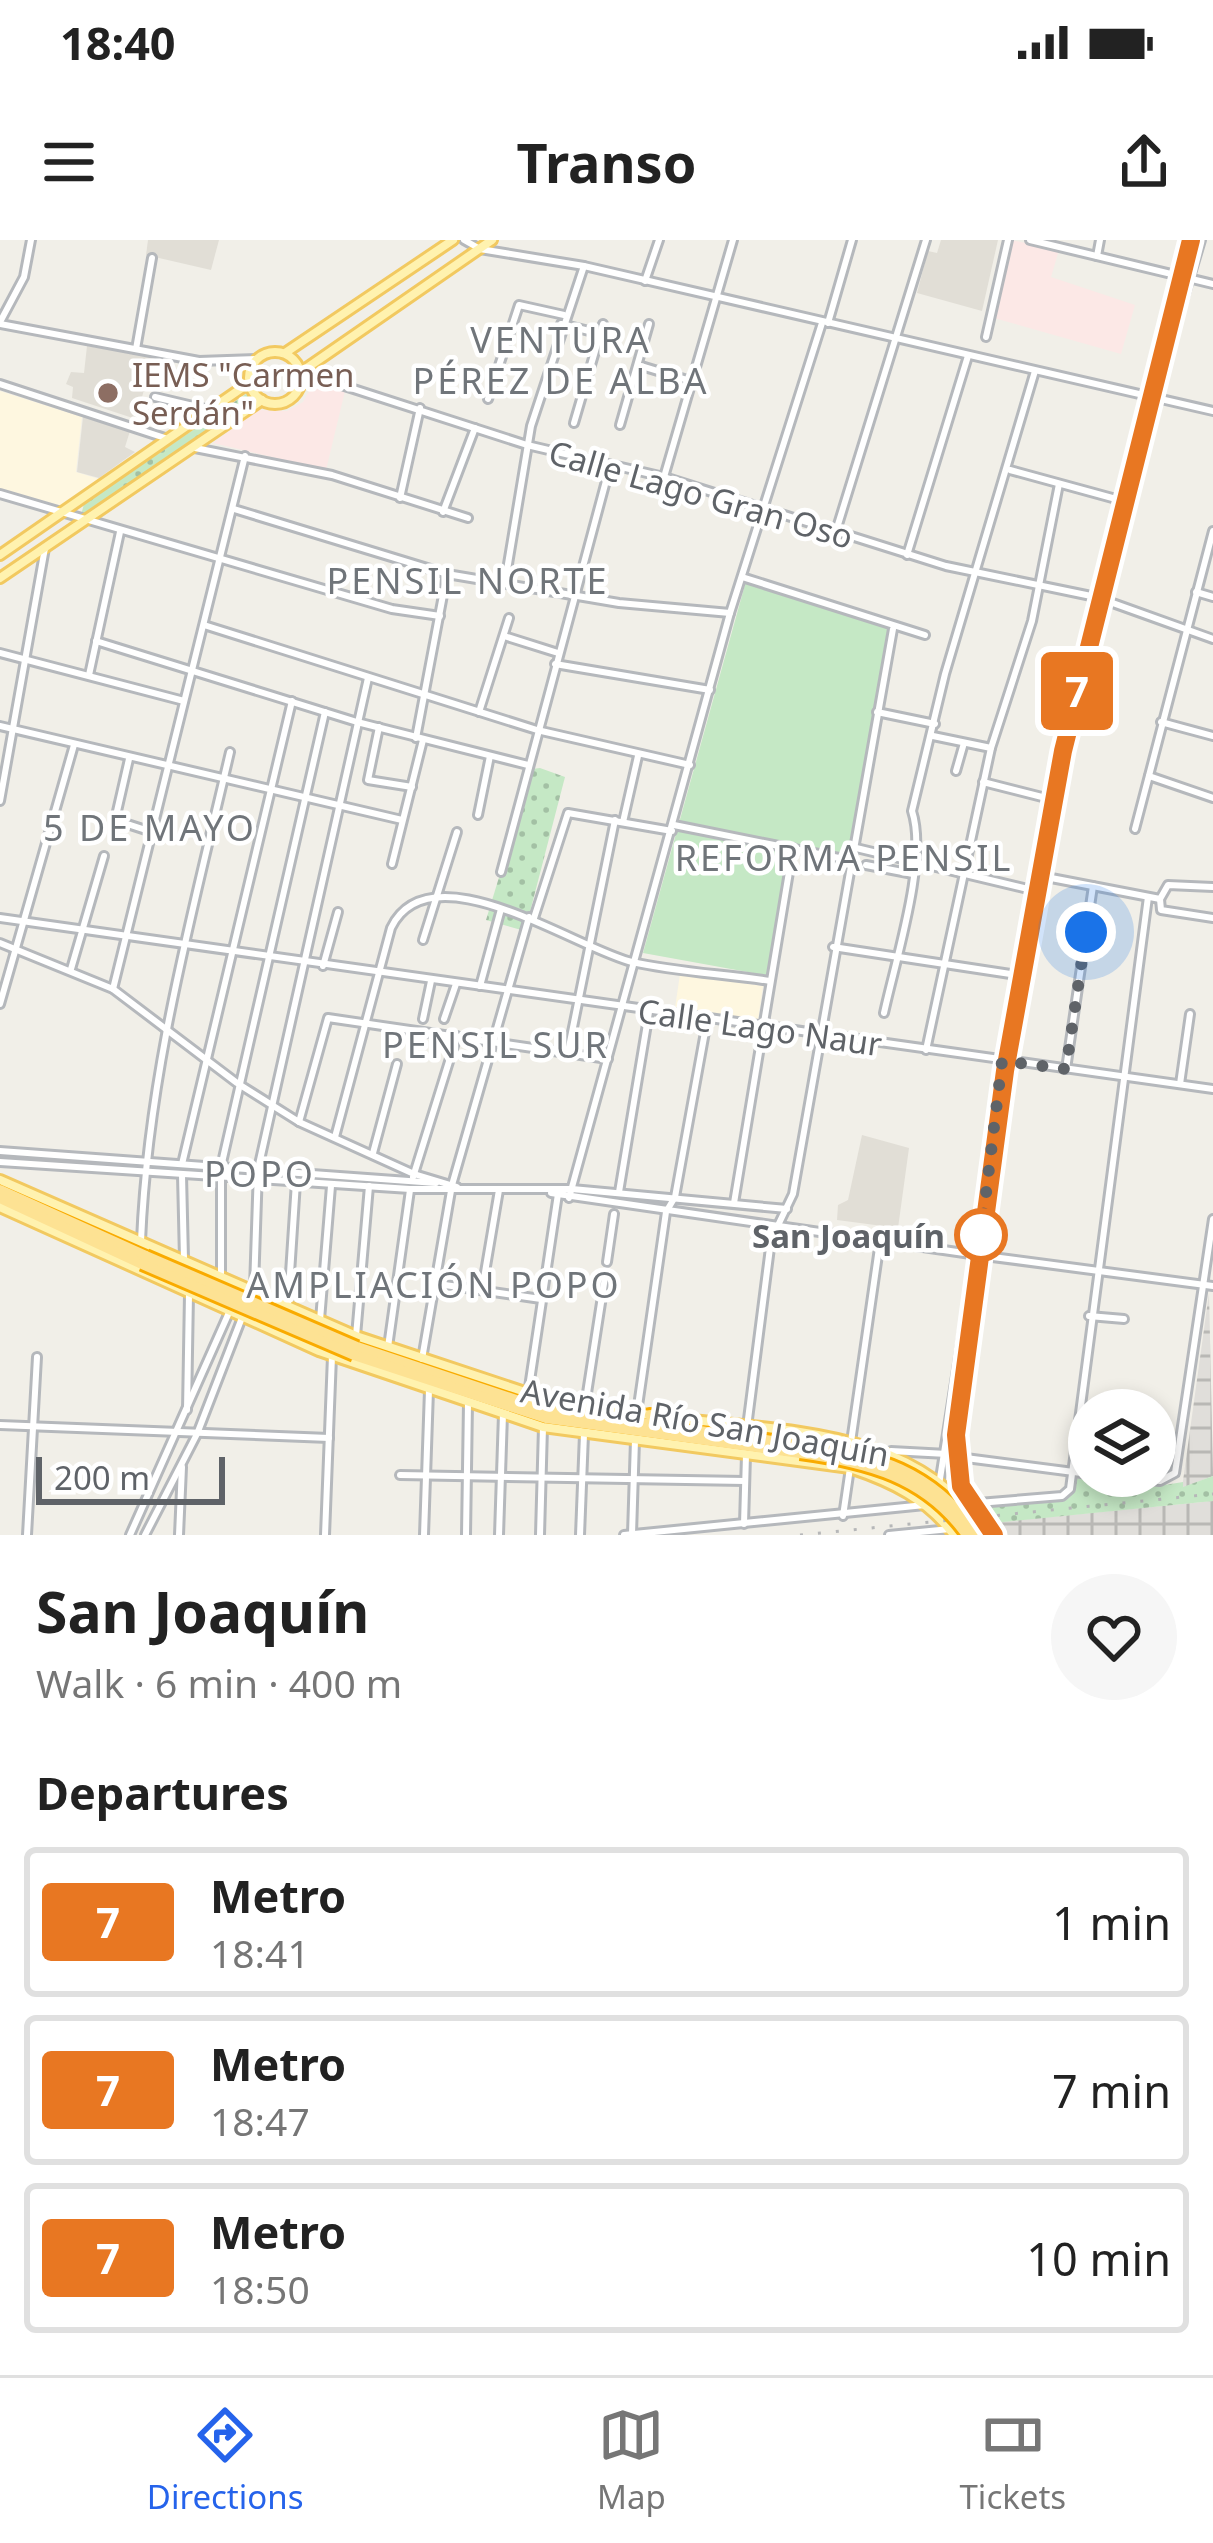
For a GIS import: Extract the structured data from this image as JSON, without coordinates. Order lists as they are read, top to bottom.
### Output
{
  "streets": {
    "highway": ["Avenida Río San Joaquín"],
    "street": ["Calle Lago Gran Oso", "Calle Lago Naur"]
  },
  "districts": [
    "VENTURA PÉREZ DE ALBA",
    "PENSIL NORTE",
    "5 DE MAYO",
    "REFORMA PENSIL",
    "PENSIL SUR",
    "POPO",
    "AMPLIACIÓN POPO"
  ],
  "places": ["IEMS \"Carmen Serdán\"", "San Joaquín"],
  "lines": ["metro line 7"],
  "scale_bar": "200 m",
  "page": {
    "status": "18:40",
    "header": "Transo",
    "on_map": "7",
    "scale": "200 m",
    "heading": [
      ["San Joaquín", "Walk · 6 min · 400 m"],
      "Departures"
    ],
    "list": [
      {
        "mark": "7",
        "name": "Metro",
        "note": "18:41",
        "value": "1 min"
      },
      {
        "mark": "7",
        "name": "Metro",
        "note": "18:47",
        "value": "7 min"
      },
      {
        "mark": "7",
        "name": "Metro",
        "note": "18:50",
        "value": "10 min"
      }
    ],
    "tabs": ["Directions", "Map", "Tickets"]
  }
}
